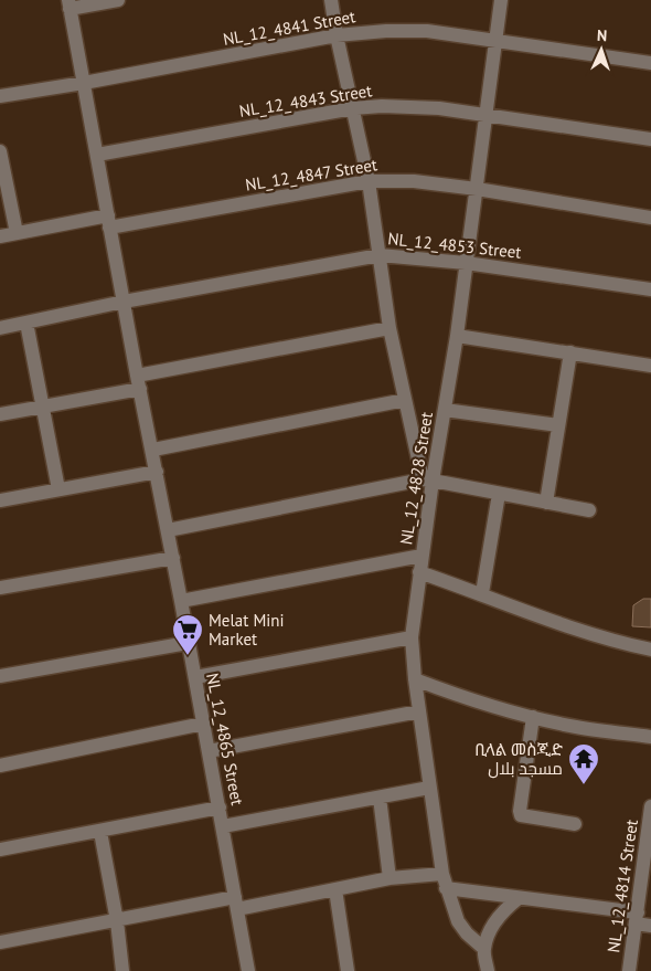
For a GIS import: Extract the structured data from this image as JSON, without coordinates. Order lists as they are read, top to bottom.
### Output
{
  "streets": {
    "street": [
      "NL_12_4841 Street",
      "NL_12_4843 Street",
      "NL_12_4847 Street",
      "NL_12_4853 Street",
      "NL_12_4828 Street",
      "NL_12_4865 Street",
      "NL_12_4814 Street"
    ]
  },
  "crossings": [
    ["NL_12_4841 Street", "NL_12_4828 Street"],
    ["NL_12_4841 Street", "NL_12_4865 Street"],
    ["NL_12_4843 Street", "NL_12_4828 Street"],
    ["NL_12_4843 Street", "NL_12_4865 Street"],
    ["NL_12_4847 Street", "NL_12_4828 Street"],
    ["NL_12_4847 Street", "NL_12_4865 Street"],
    ["NL_12_4853 Street", "NL_12_4828 Street"],
    ["NL_12_4853 Street", "NL_12_4865 Street"]
  ],
  "places": {
    "supermarket": ["Melat Mini Market"],
    "temple": ["ቢላል መስጂድ مسجد بلال"]
  },
  "north": "top"
}
